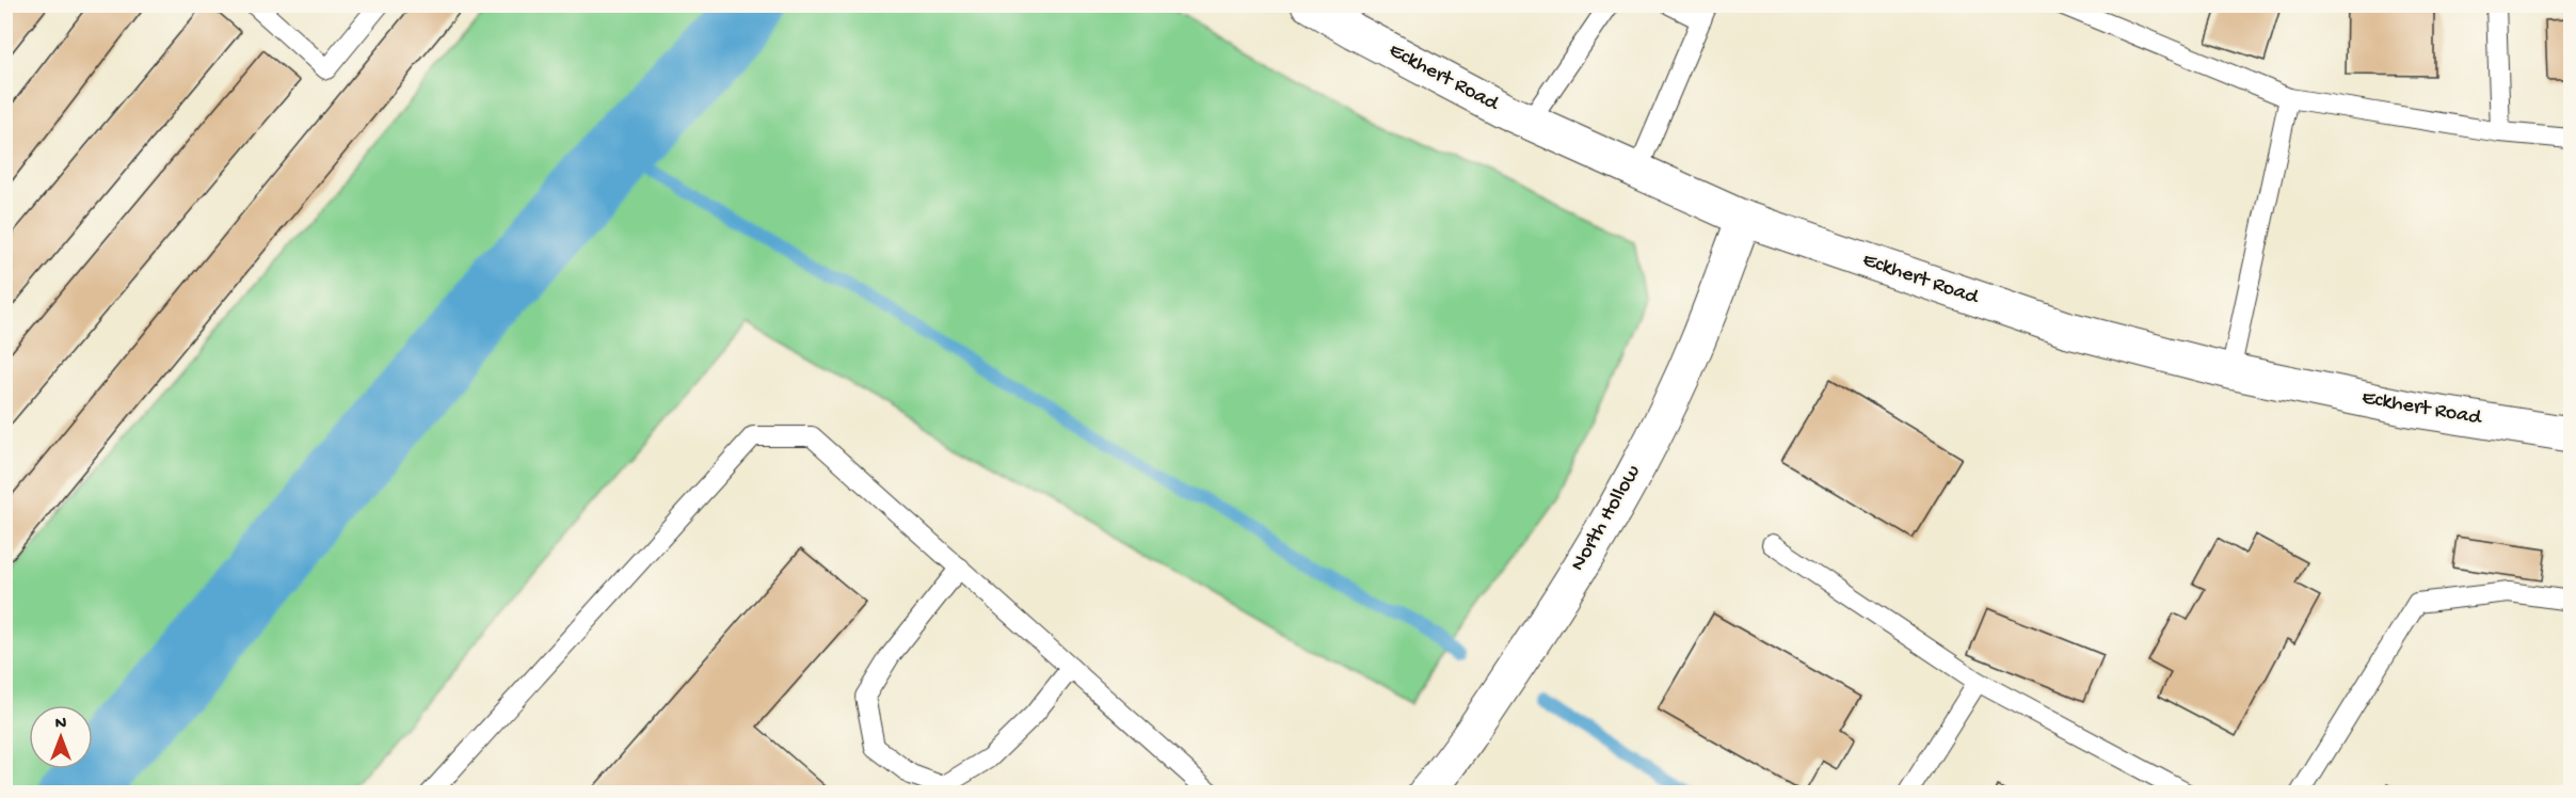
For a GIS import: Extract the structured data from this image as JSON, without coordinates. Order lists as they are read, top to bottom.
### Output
{
  "streets": {
    "main road": ["Eckhert Road", "North Hollow"]
  },
  "crossings": [
    ["Eckhert Road", "North Hollow"]
  ],
  "north": "top"
}
